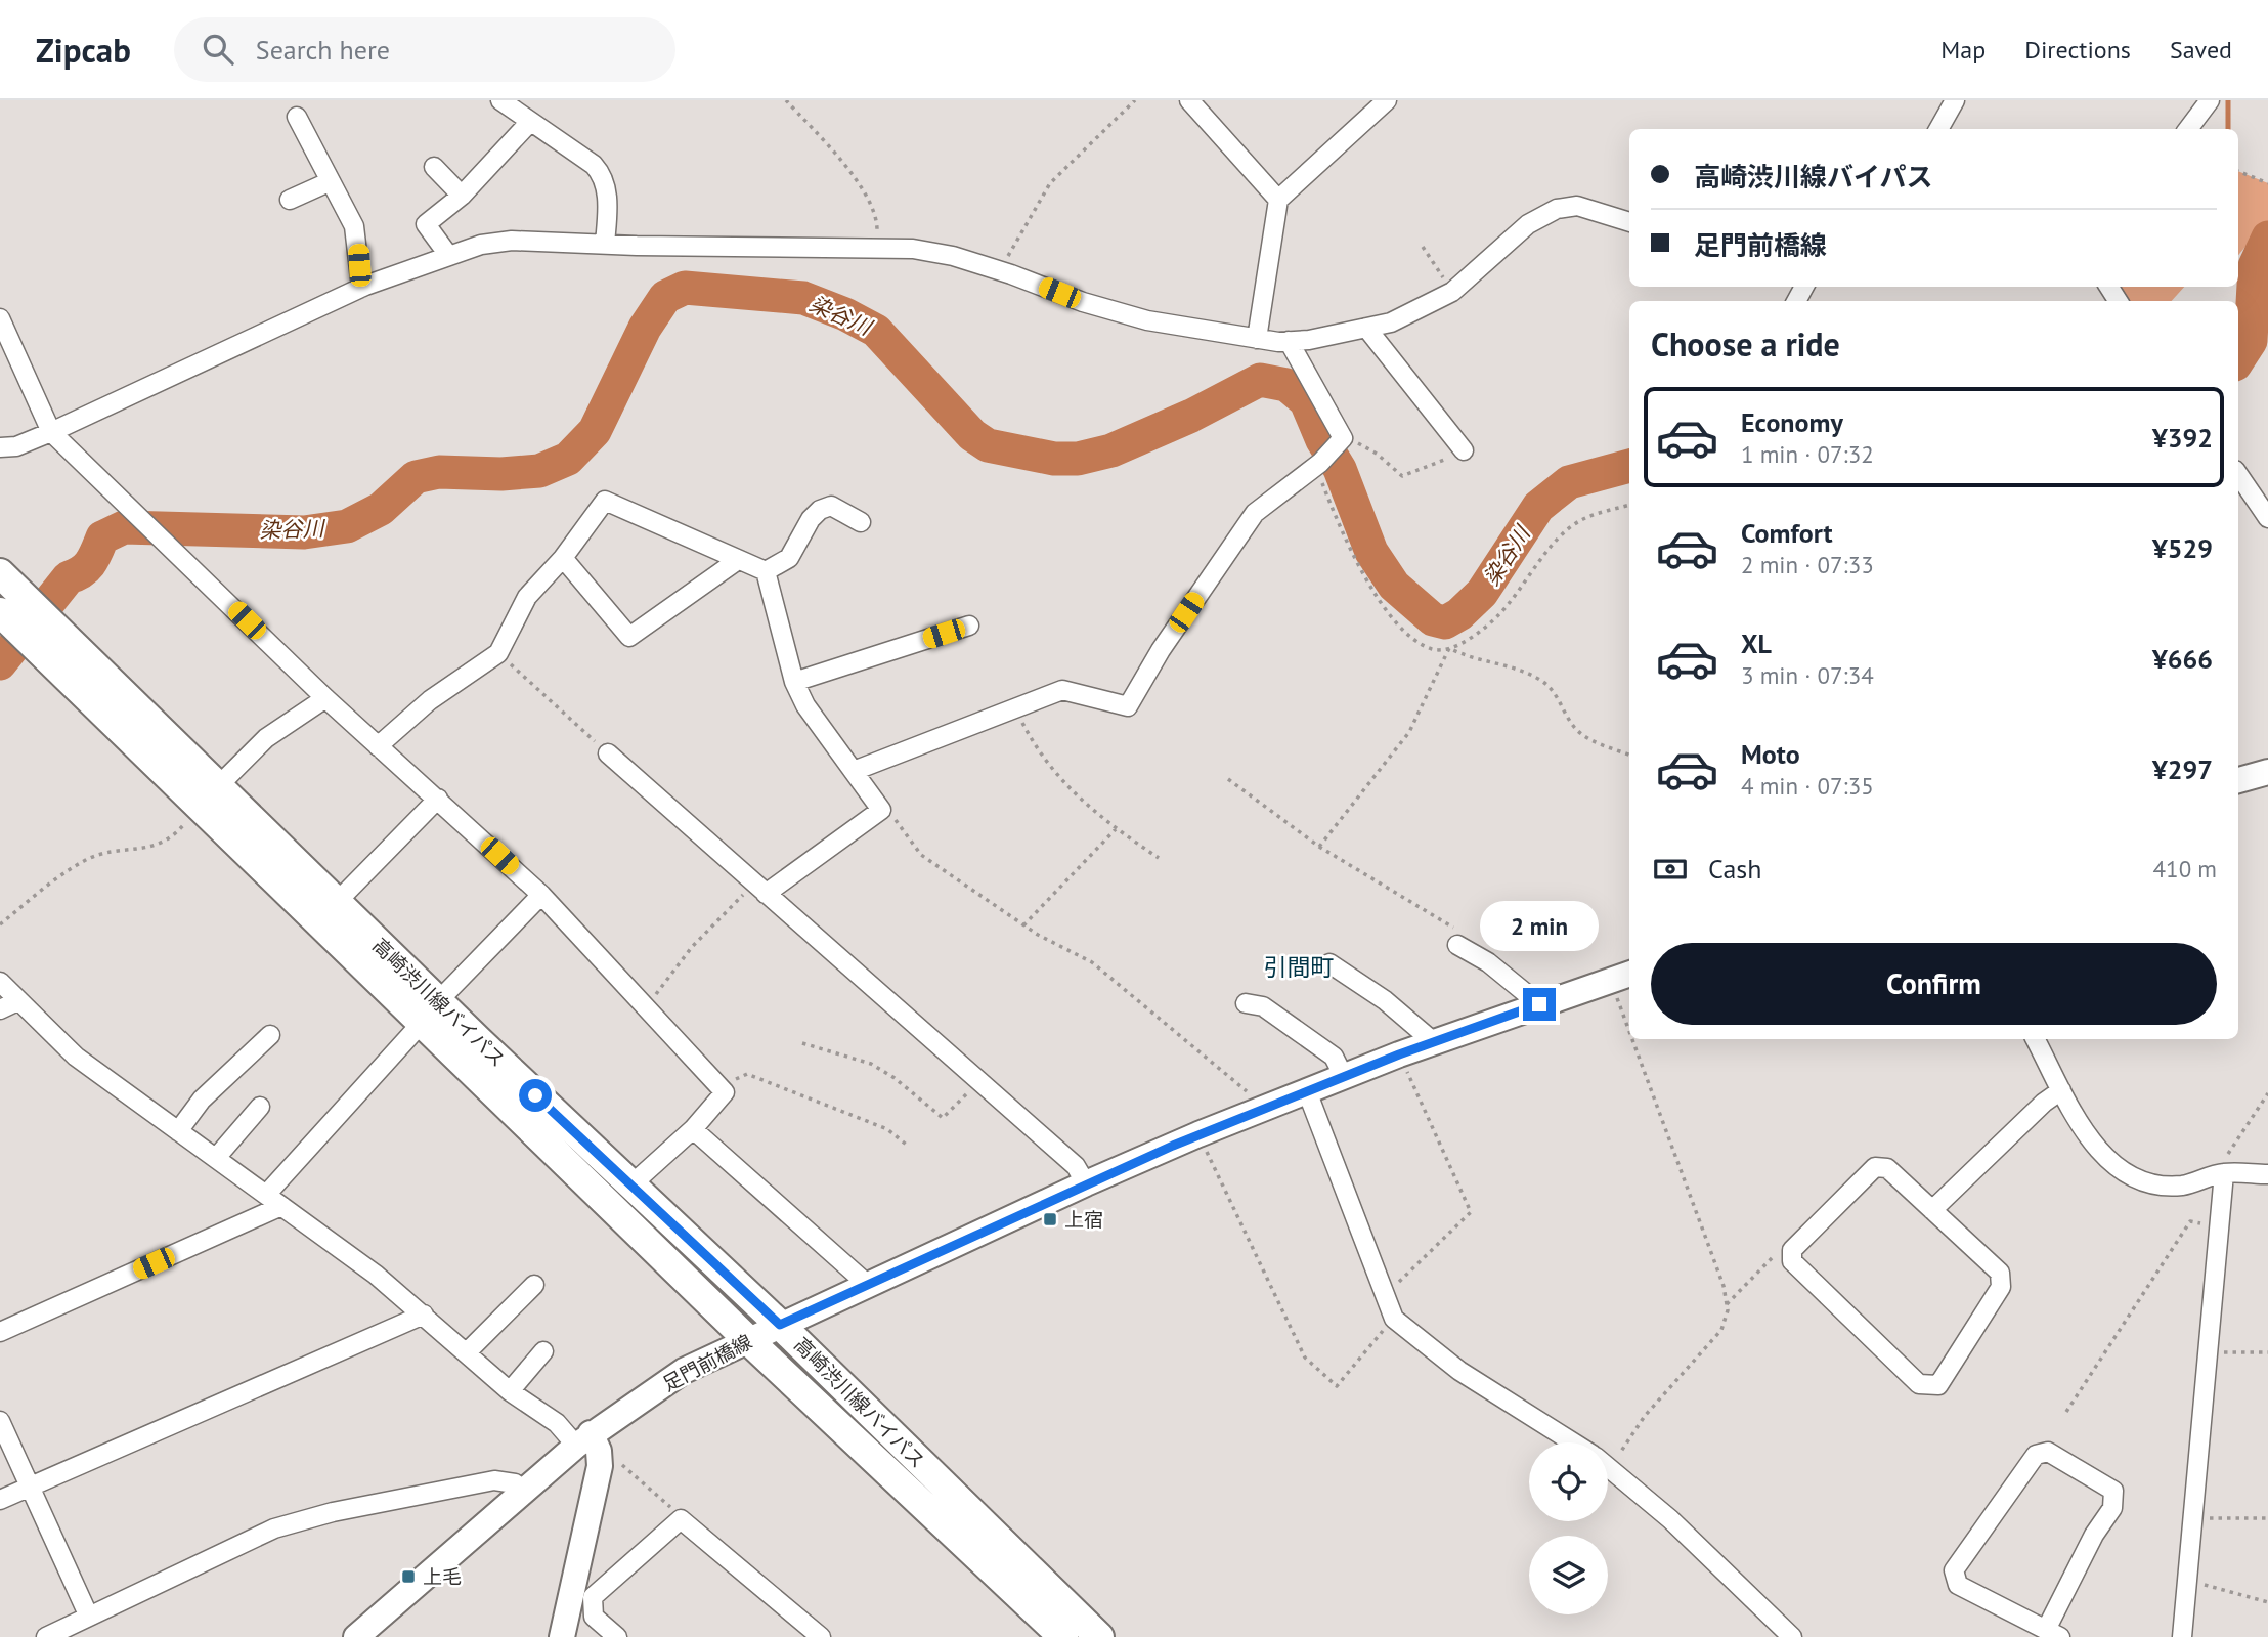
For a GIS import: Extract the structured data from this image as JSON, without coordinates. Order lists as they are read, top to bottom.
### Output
{
  "streets": {
    "main road": ["高崎渋川線バイパス", "足門前橋線"]
  },
  "crossings": [
    ["高崎渋川線バイパス", "足門前橋線"]
  ],
  "districts": ["引間町"],
  "water": ["染谷川"],
  "places": {
    "transit": ["上宿", "上毛"]
  },
  "page": {
    "header": "Zipcab",
    "search": "Search here",
    "nav": ["Map", "Directions", "Saved"],
    "banner": ["高崎渋川線バイパス", "足門前橋線"],
    "heading": "Choose a ride",
    "list": [
      {
        "name": "Economy",
        "note": "1 min · 07:32",
        "value": "¥392"
      },
      {
        "name": "Comfort",
        "note": "2 min · 07:33",
        "value": "¥529"
      },
      {
        "name": "XL",
        "note": "3 min · 07:34",
        "value": "¥666"
      },
      {
        "name": "Moto",
        "note": "4 min · 07:35",
        "value": "¥297"
      }
    ],
    "pay": ["Cash", "410 m"],
    "bubble": "2 min",
    "buttons": "Confirm"
  }
}
